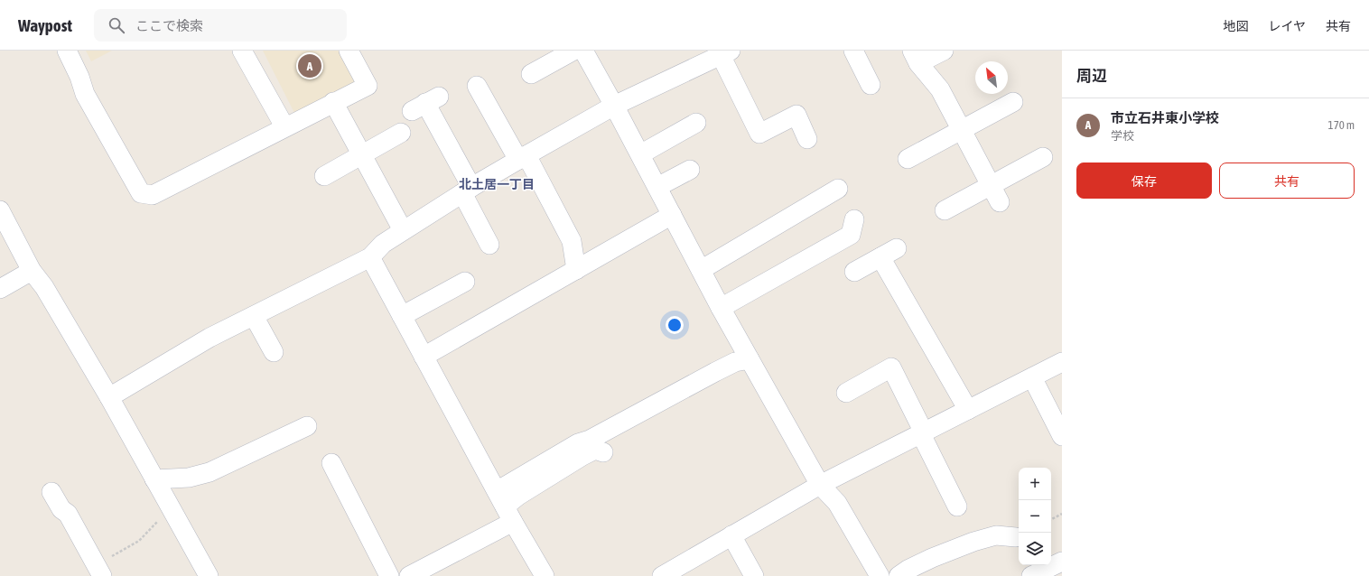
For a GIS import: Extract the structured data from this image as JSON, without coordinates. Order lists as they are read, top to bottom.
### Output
{
  "districts": ["北土居一丁目"],
  "north": "top left",
  "page": {
    "header": "Waypost",
    "search": "ここで検索",
    "nav": ["地図", "レイヤ", "共有"],
    "heading": "周辺",
    "pins": "A",
    "list": [
      {
        "mark": "A",
        "name": "市立石井東小学校",
        "note": "学校",
        "value": "170 m"
      }
    ],
    "buttons": ["保存", "共有"],
    "map_buttons": ["+", "−"]
  }
}
